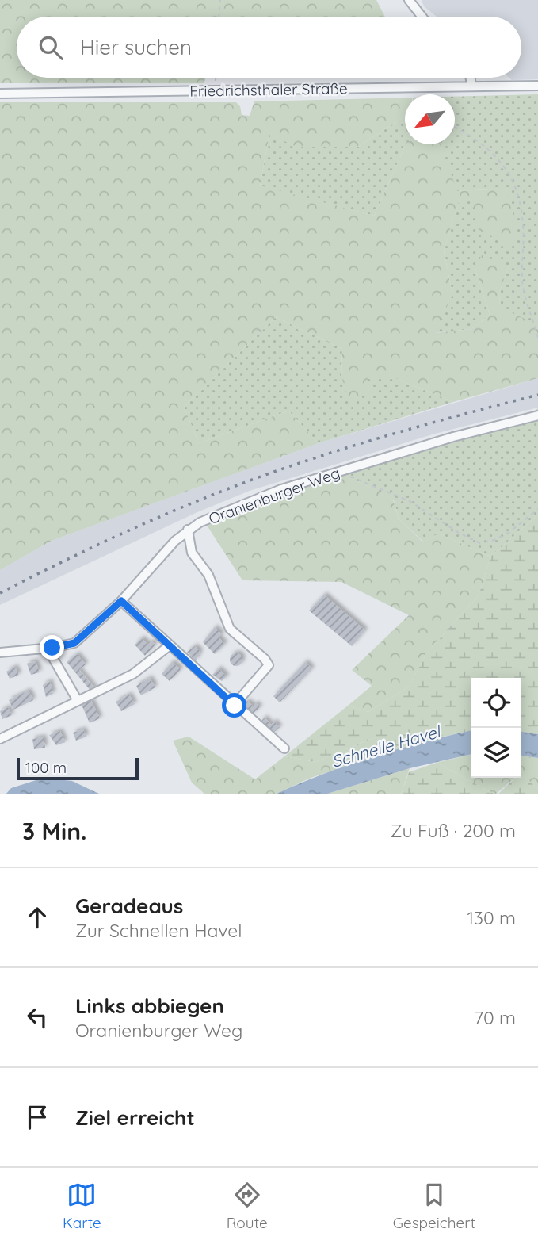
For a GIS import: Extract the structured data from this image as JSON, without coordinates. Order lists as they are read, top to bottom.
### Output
{
  "streets": {
    "street": ["Friedrichsthaler Straße", "Oranienburger Weg"]
  },
  "water": ["Schnelle Havel"],
  "scale_bar": "100 m",
  "north": "bottom left",
  "page": {
    "search": "Hier suchen",
    "scale": "100 m",
    "heading": ["3 Min.", "Zu Fuß · 200 m"],
    "list": [
      ["Geradeaus", "Zur Schnellen Havel", "130 m"],
      ["Links abbiegen", "Oranienburger Weg", "70 m"],
      "Ziel erreicht"
    ],
    "nav": ["Karte", "Route", "Gespeichert"]
  }
}
